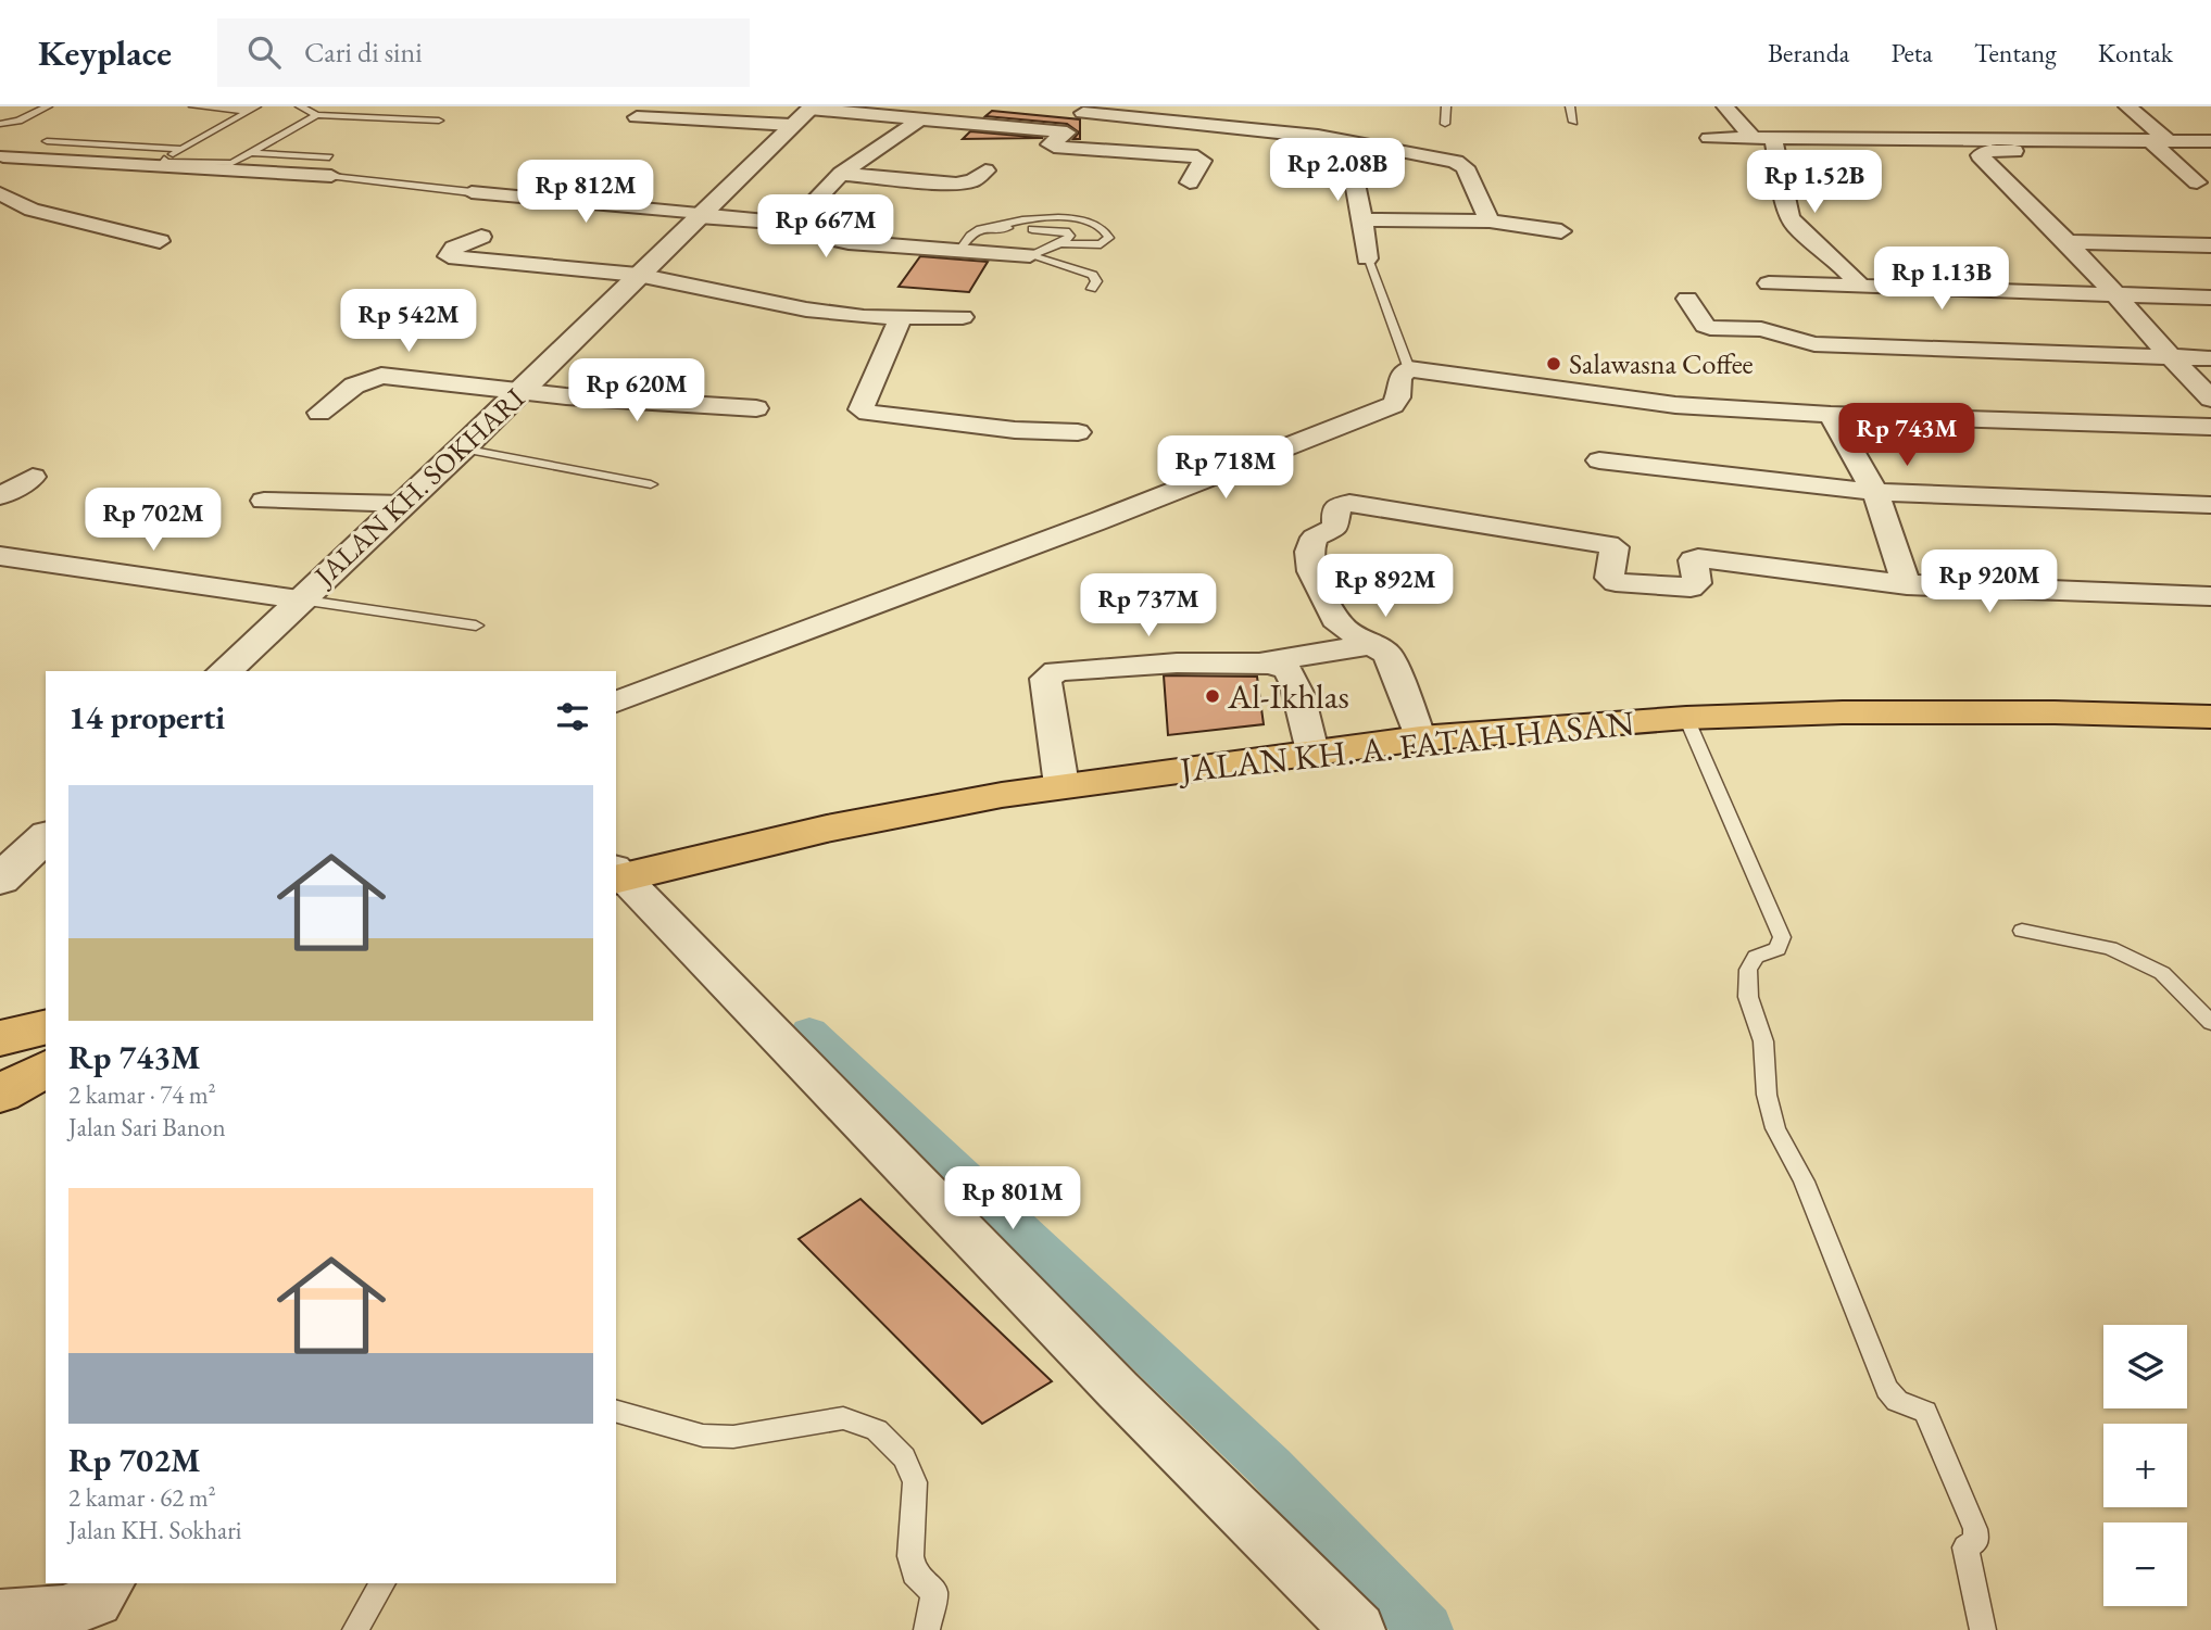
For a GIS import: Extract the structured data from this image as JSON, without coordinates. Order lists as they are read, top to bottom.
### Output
{
  "streets": {
    "highway": ["JALAN KH. A. FATAH HASAN"],
    "street": ["JALAN KH. SOKHARI"]
  },
  "places": ["Salawasna Coffee", "Al-Ikhlas"],
  "page": {
    "header": "Keyplace",
    "search": "Cari di sini",
    "nav": [
      "Beranda",
      "Peta",
      "Tentang",
      "Kontak"
    ],
    "price": [
      "Rp 2.08B",
      "Rp 1.52B",
      "Rp 812M",
      "Rp 667M",
      "Rp 1.13B",
      "Rp 542M",
      "Rp 620M",
      "Rp 743M",
      "Rp 718M",
      "Rp 702M",
      "Rp 920M",
      "Rp 892M",
      "Rp 737M",
      "Rp 801M"
    ],
    "heading": "14 properti",
    "list": [
      {
        "name": "Rp 743M",
        "note": "2 kamar · 74 m² · Jalan Sari Banon"
      },
      {
        "name": "Rp 702M",
        "note": "2 kamar · 62 m² · Jalan KH. Sokhari"
      }
    ],
    "map_buttons": ["+", "−"]
  }
}
